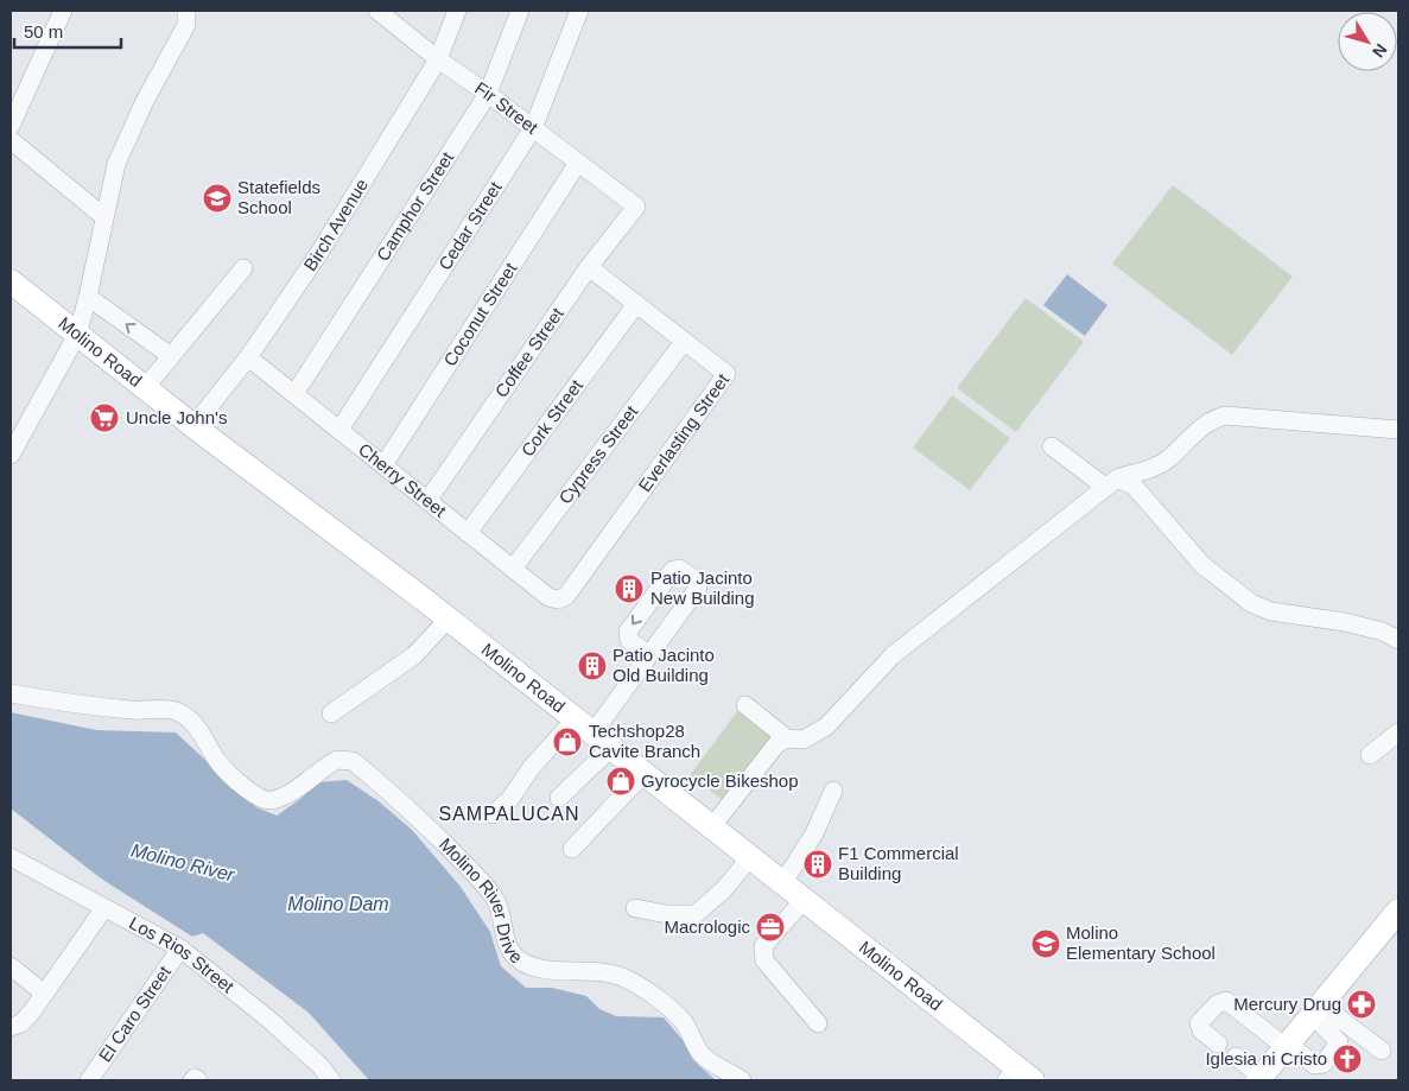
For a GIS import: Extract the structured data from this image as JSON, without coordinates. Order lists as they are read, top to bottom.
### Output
{
  "streets": {
    "main road": ["Molino Road"],
    "street": [
      "Fir Street",
      "Camphor Street",
      "Birch Avenue",
      "Cedar Street",
      "Coconut Street",
      "Coffee Street",
      "Cork Street",
      "Everlasting Street",
      "Cypress Street",
      "Cherry Street",
      "Molino River Drive",
      "Los Rios Street",
      "El Caro Street"
    ]
  },
  "crossings": [
    ["Fir Street", "Camphor Street"],
    ["Fir Street", "Birch Avenue"],
    ["Fir Street", "Cedar Street"],
    ["Fir Street", "Coconut Street"],
    ["Fir Street", "Coffee Street"],
    ["Camphor Street", "Cherry Street"],
    ["Birch Avenue", "Molino Road"],
    ["Birch Avenue", "Cherry Street"],
    ["Cedar Street", "Cherry Street"],
    ["Coconut Street", "Cherry Street"],
    ["Coffee Street", "Everlasting Street"],
    ["Coffee Street", "Cherry Street"],
    ["Cork Street", "Everlasting Street"],
    ["Cork Street", "Cherry Street"],
    ["Everlasting Street", "Cypress Street"],
    ["Everlasting Street", "Cherry Street"],
    ["Cypress Street", "Cherry Street"],
    ["Los Rios Street", "El Caro Street"]
  ],
  "districts": ["SAMPALUCAN"],
  "water": ["Molino River", "Molino Dam"],
  "places": {
    "school or university": ["Statefields School", "Molino Elementary School"],
    "supermarket": ["Uncle John's"],
    "building": ["Patio Jacinto New Building", "Patio Jacinto Old Building", "F1 Commercial Building"],
    "shop": ["Techshop28 Cavite Branch", "Gyrocycle Bikeshop"],
    "office": ["Macrologic"],
    "pharmacy": ["Mercury Drug"],
    "church": ["Iglesia ni Cristo"]
  },
  "scale_bar": "50 m",
  "north": "bottom right"
}
